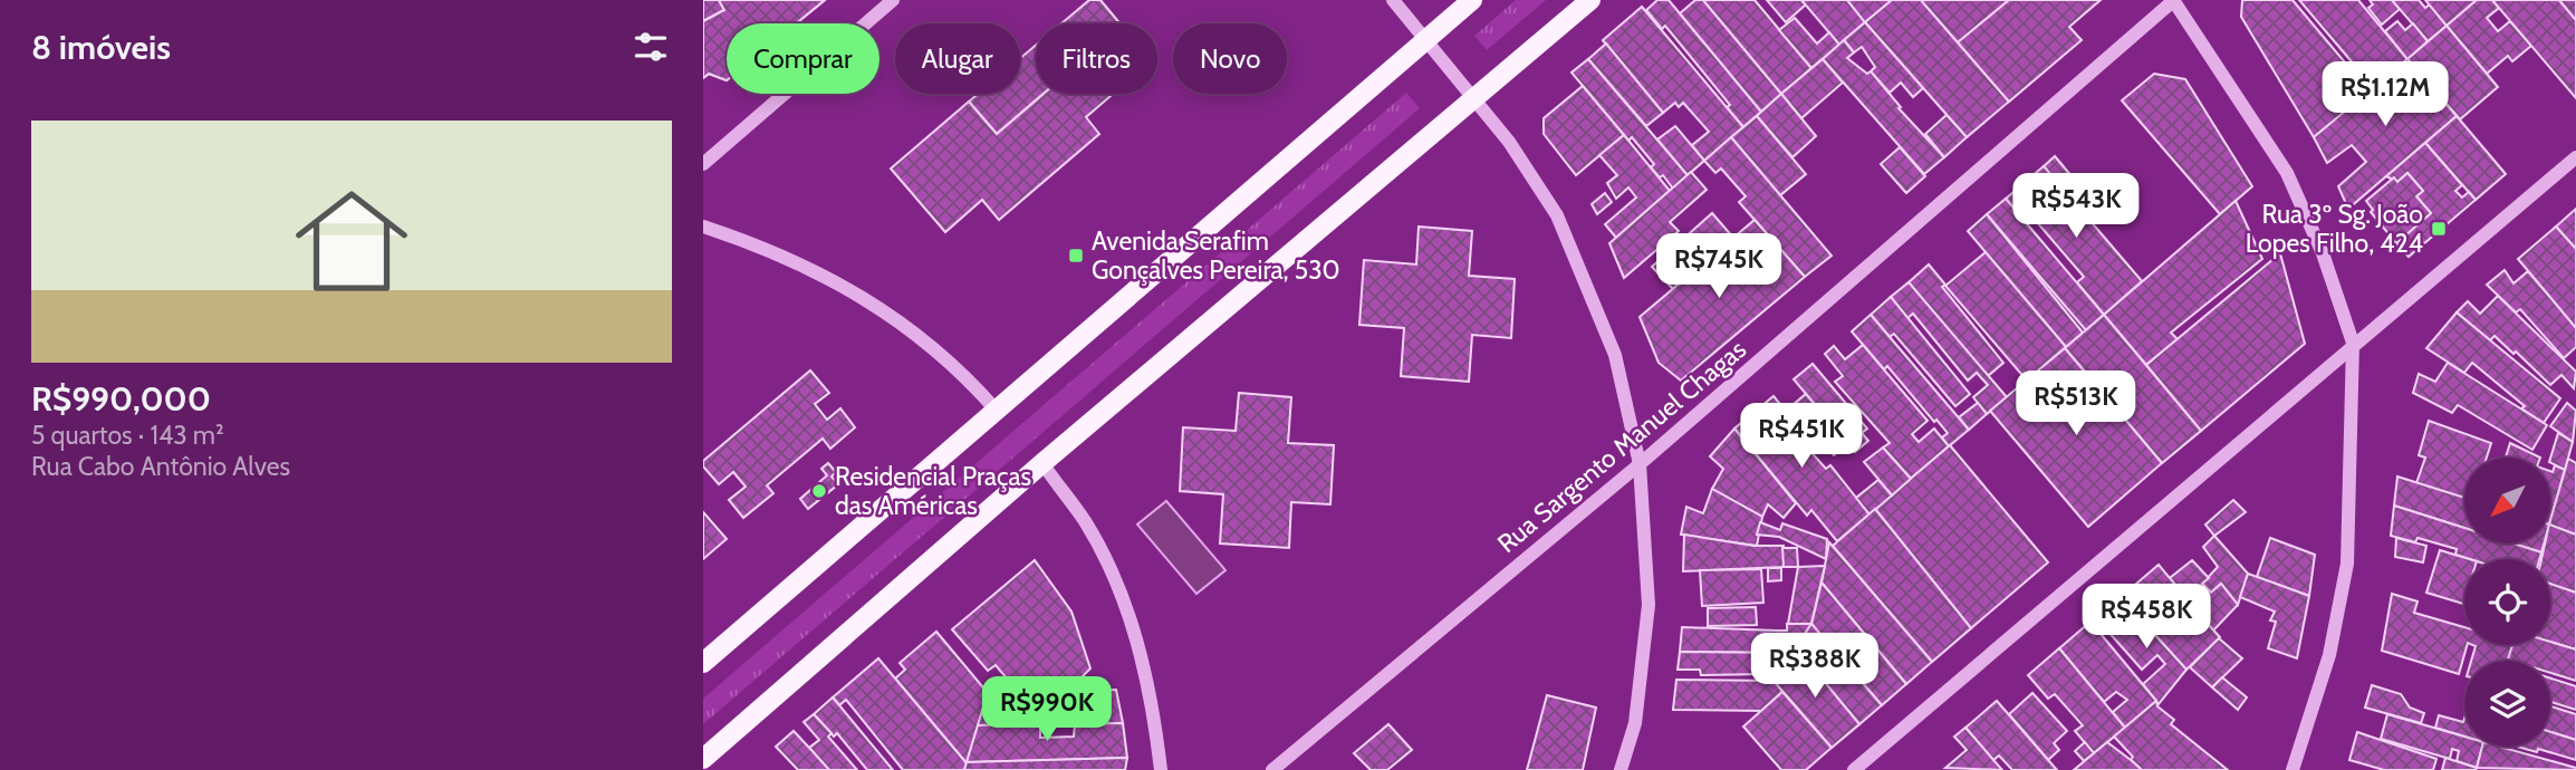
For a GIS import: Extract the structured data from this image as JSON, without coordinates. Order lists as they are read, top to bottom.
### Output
{
  "streets": {
    "street": ["Rua Sargento Manuel Chagas"]
  },
  "places": {
    "transit": ["Rua 3º Sg. João Lopes Filho, 424", "Avenida Serafim Gonçalves Pereira, 530"],
    "other": ["Residencial Praças das Américas"]
  },
  "north": "bottom left",
  "page": {
    "heading": "8 imóveis",
    "chip": [
      "Comprar",
      "Alugar",
      "Filtros",
      "Novo"
    ],
    "price": [
      "R$1.12M",
      "R$543K",
      "R$745K",
      "R$513K",
      "R$451K",
      "R$458K",
      "R$388K",
      "R$990K"
    ],
    "list": [
      {
        "name": "R$990,000",
        "note": "5 quartos · 143 m² · Rua Cabo Antônio Alves"
      }
    ]
  }
}
